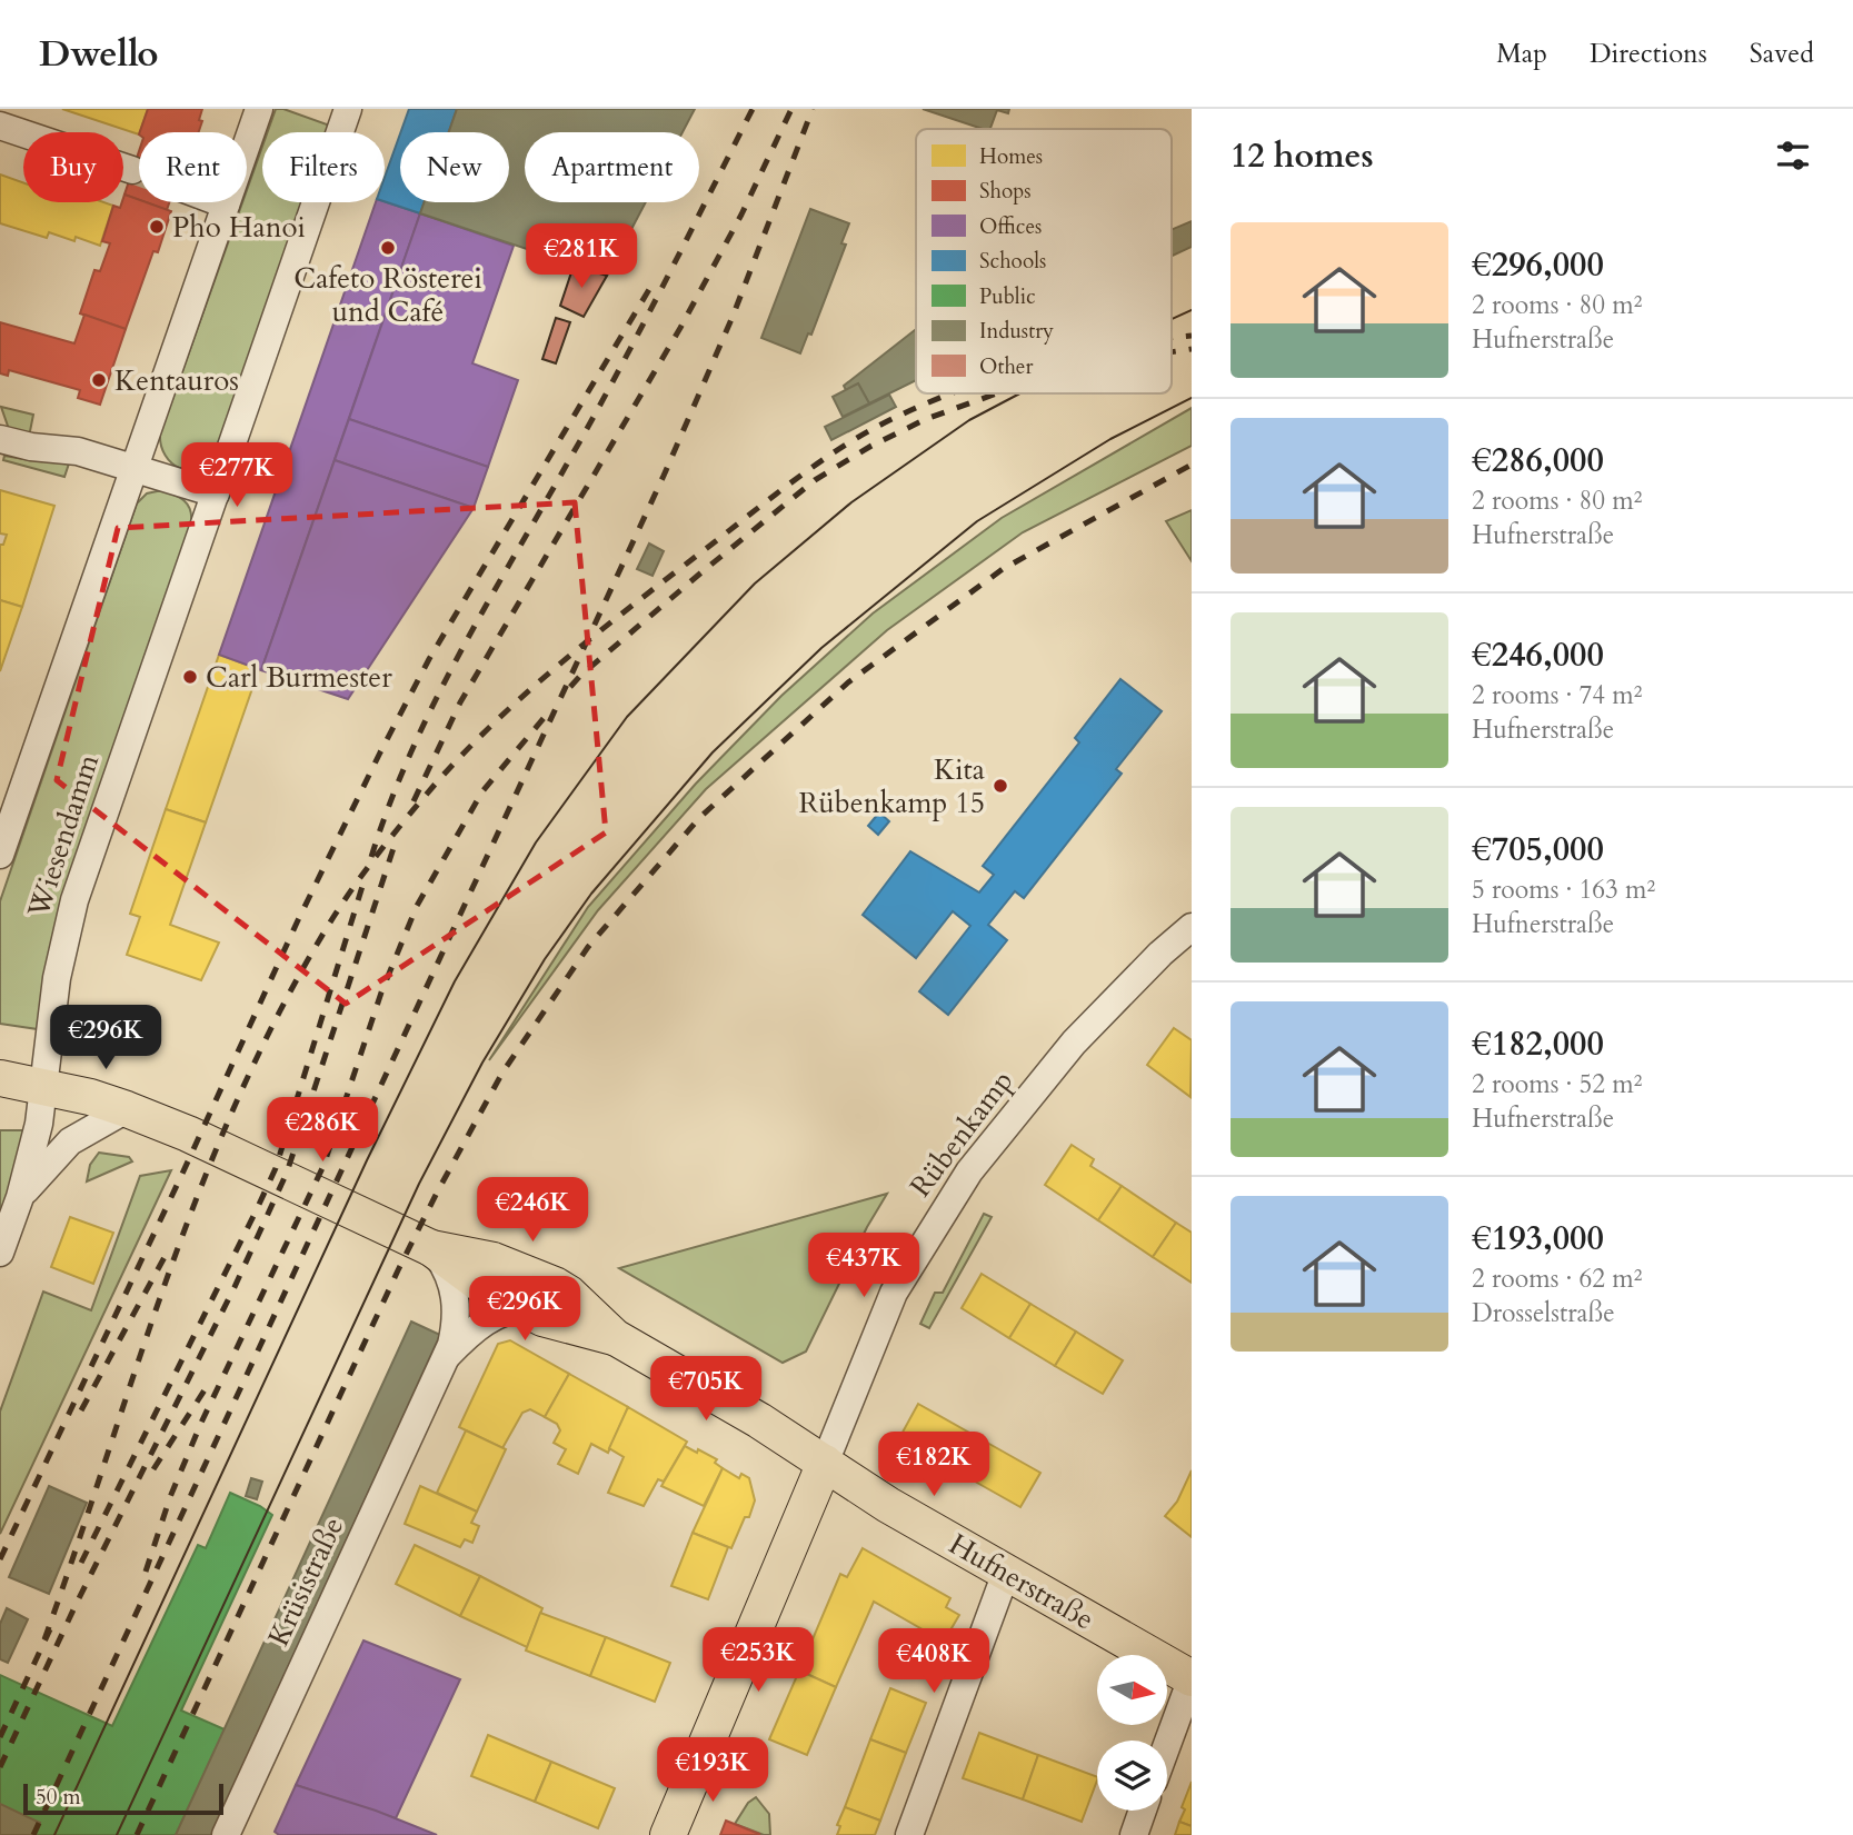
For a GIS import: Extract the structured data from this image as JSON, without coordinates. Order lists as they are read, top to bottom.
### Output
{
  "streets": {
    "main road": ["Hufnerstraße"],
    "street": ["Wiesendamm", "Rübenkamp", "Krüsistraße"]
  },
  "crossings": [
    ["Wiesendamm", "Hufnerstraße"],
    ["Rübenkamp", "Hufnerstraße"],
    ["Krüsistraße", "Hufnerstraße"]
  ],
  "places": [
    "Pho Hanoi",
    "Cafeto Rösterei und Café",
    "Kentauros",
    "Carl Burmester",
    "Kita Rübenkamp 15"
  ],
  "legend": [
    "Homes",
    "Shops",
    "Offices",
    "Schools",
    "Public",
    "Industry",
    "Other"
  ],
  "scale_bar": "50 m",
  "north": "right",
  "page": {
    "header": "Dwello",
    "nav": ["Map", "Directions", "Saved"],
    "heading": "12 homes",
    "chip": [
      "Buy",
      "Rent",
      "Filters",
      "New",
      "Apartment"
    ],
    "list": [
      {
        "name": "€296,000",
        "note": "2 rooms · 80 m² · Hufnerstraße"
      },
      {
        "name": "€286,000",
        "note": "2 rooms · 80 m² · Hufnerstraße"
      },
      {
        "name": "€246,000",
        "note": "2 rooms · 74 m² · Hufnerstraße"
      },
      {
        "name": "€705,000",
        "note": "5 rooms · 163 m² · Hufnerstraße"
      },
      {
        "name": "€182,000",
        "note": "2 rooms · 52 m² · Hufnerstraße"
      },
      {
        "name": "€193,000",
        "note": "2 rooms · 62 m² · Drosselstraße"
      }
    ],
    "price": [
      "€281K",
      "€277K",
      "€296K",
      "€286K",
      "€246K",
      "€437K",
      "€296K",
      "€705K",
      "€182K",
      "€253K",
      "€408K",
      "€193K"
    ],
    "scale": "50 m"
  }
}
